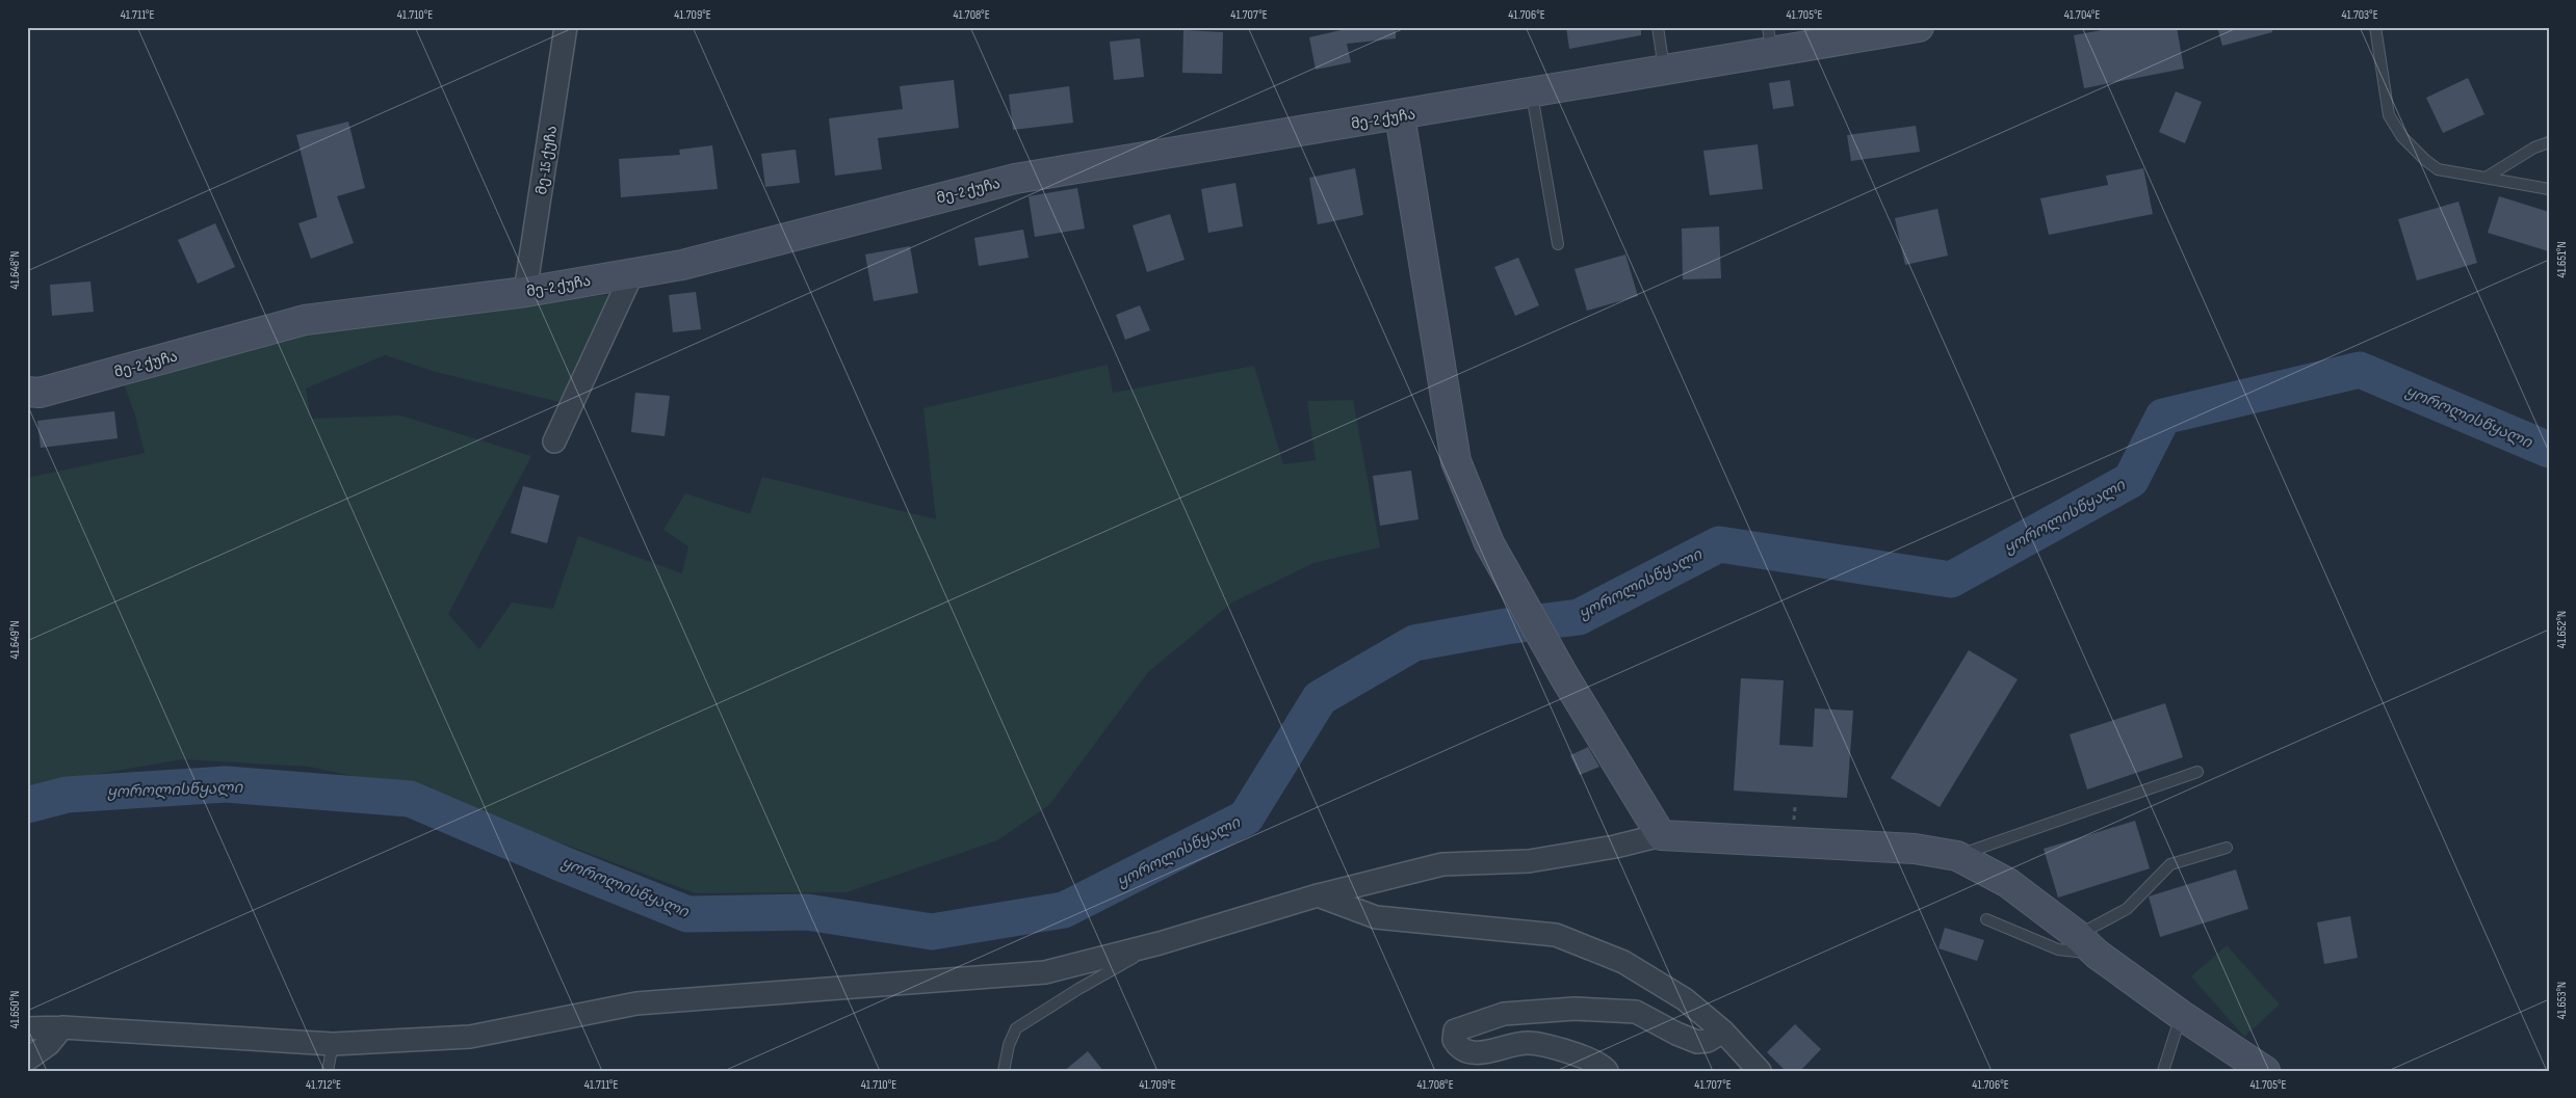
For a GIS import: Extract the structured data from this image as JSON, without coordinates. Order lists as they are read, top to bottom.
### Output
{
  "streets": {
    "street": ["მე-2 ქუჩა", "მე-15 ქუჩა"]
  },
  "crossings": [
    ["მე-2 ქუჩა", "მე-15 ქუჩა"]
  ],
  "water": ["ყოროლისწყალი"],
  "coordinates": [
    "41.711°E",
    "41.710°E",
    "41.709°E",
    "41.708°E",
    "41.707°E",
    "41.706°E",
    "41.705°E",
    "41.704°E",
    "41.703°E",
    "41.651°N",
    "41.648°N",
    "41.652°N",
    "41.649°N",
    "41.653°N",
    "41.650°N",
    "41.712°E"
  ]
}
